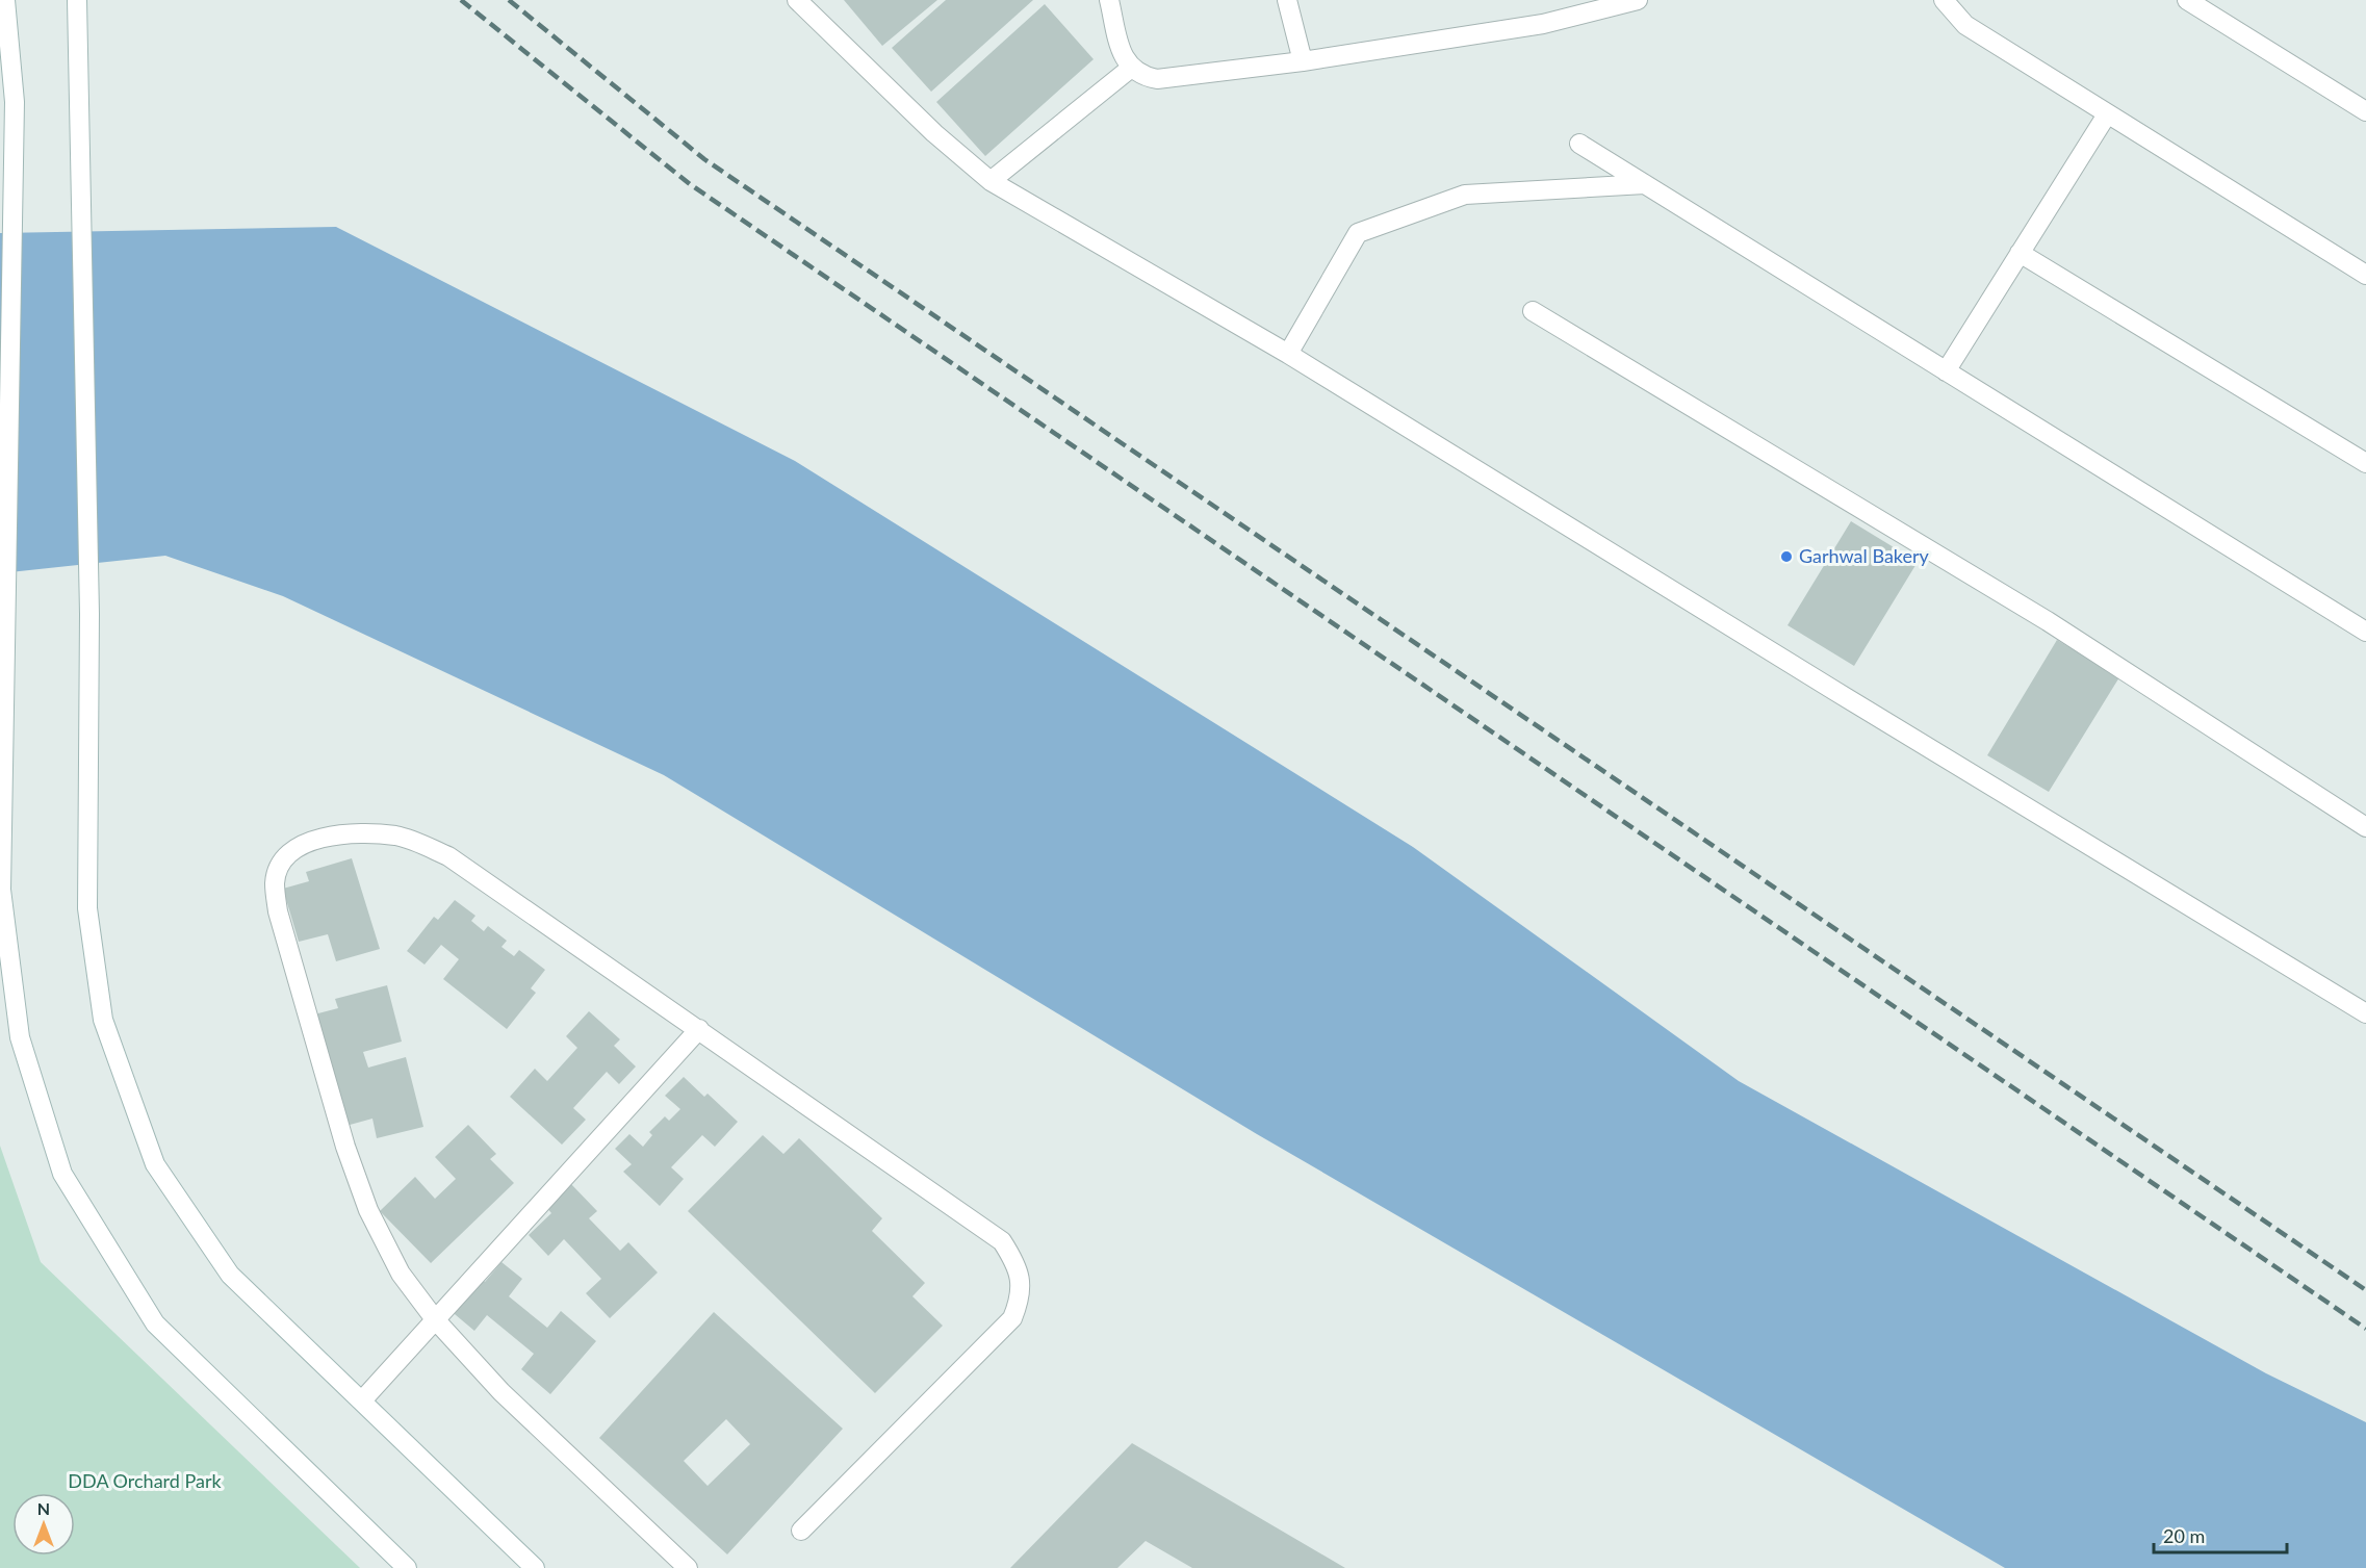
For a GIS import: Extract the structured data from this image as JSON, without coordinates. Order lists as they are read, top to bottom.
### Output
{
  "parks": ["DDA Orchard Park"],
  "places": ["Garhwal Bakery"],
  "scale_bar": "20 m",
  "north": "top"
}
